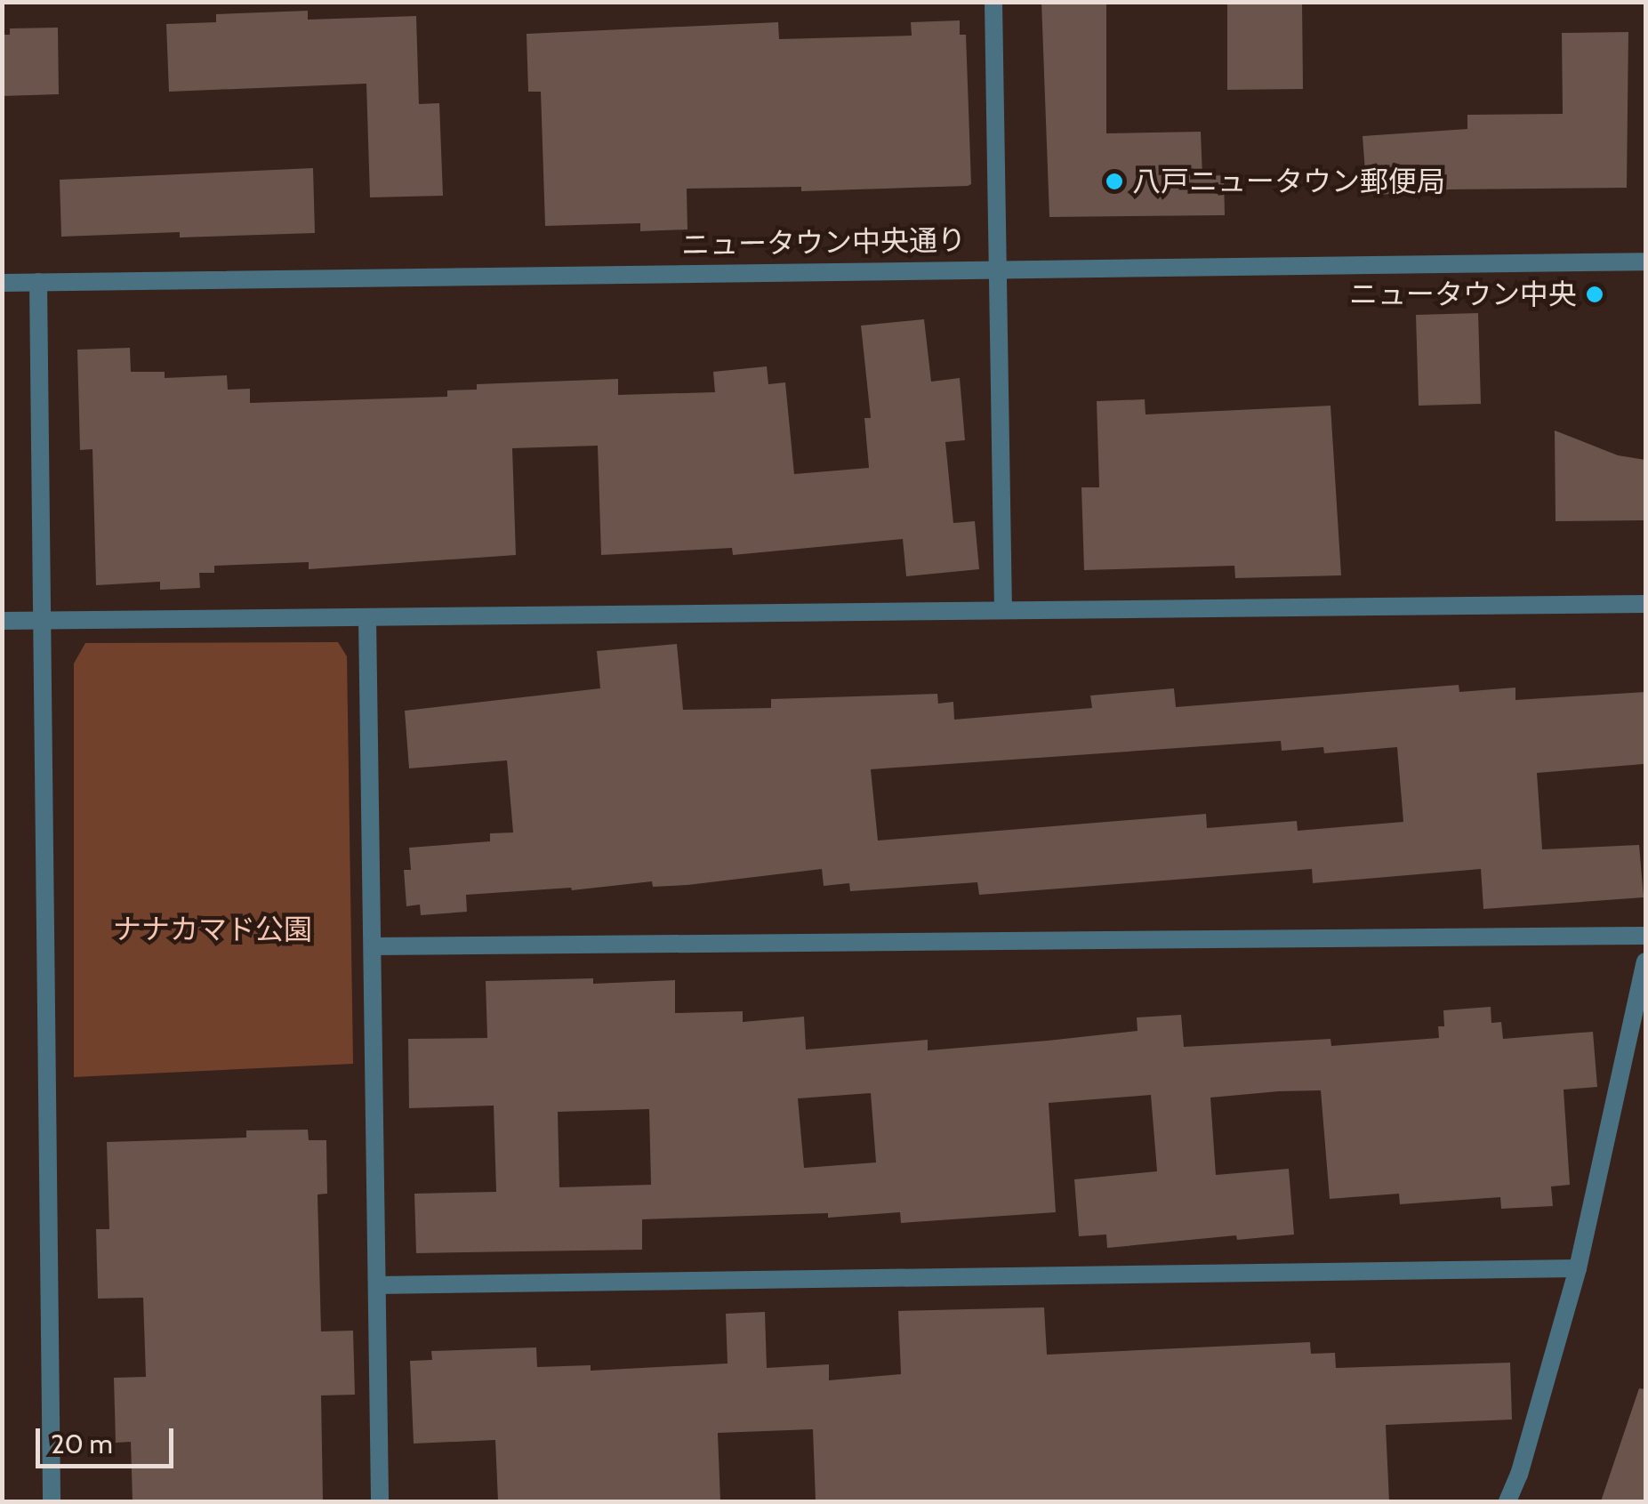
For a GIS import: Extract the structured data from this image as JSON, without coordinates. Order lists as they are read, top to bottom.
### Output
{
  "streets": {
    "street": ["ニュータウン中央通り"]
  },
  "parks": ["ナナカマド公園"],
  "places": ["八戸ニュータウン郵便局", "ニュータウン中央"],
  "scale_bar": "20 m"
}
